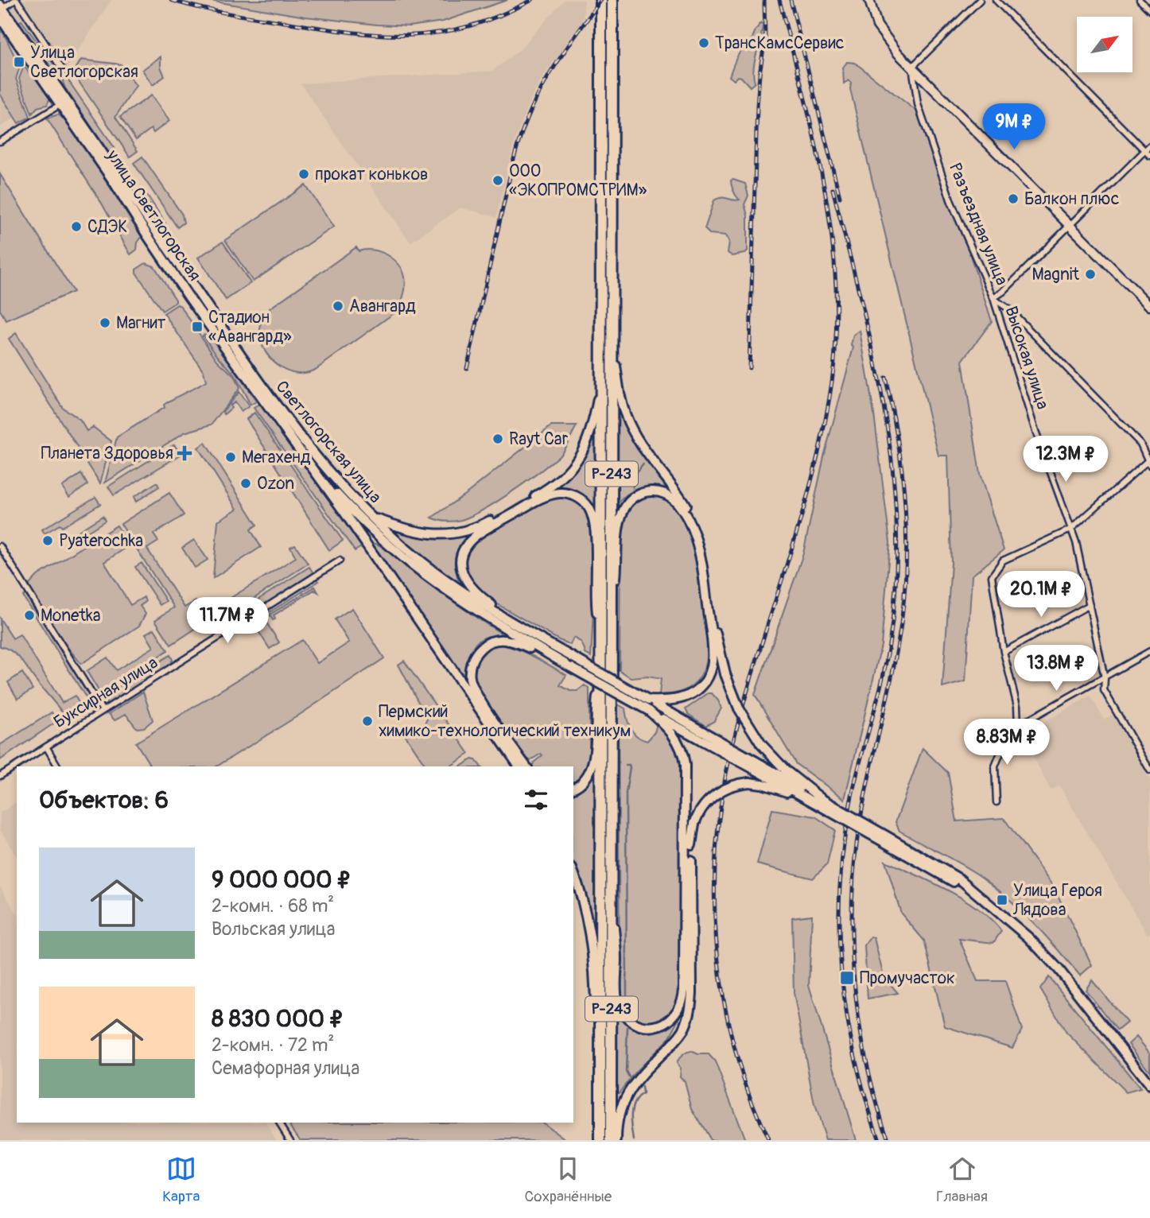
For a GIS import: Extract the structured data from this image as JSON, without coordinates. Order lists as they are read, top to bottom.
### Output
{
  "streets": {
    "highway": ["Р-243"],
    "main road": ["улица Светлогорская", "Светлогорская улица"],
    "street": ["Разъездная улица", "Высокая улица", "Буксирная улица"]
  },
  "crossings": [
    ["улица Светлогорская", "Светлогорская улица"],
    ["Разъездная улица", "Высокая улица"]
  ],
  "places": {
    "other": [
      "ТрансКамсСервис",
      "прокат коньков",
      "ООО «ЭКОПРОМСТРИМ»",
      "Балкон плюс",
      "СДЭК",
      "Magnit",
      "Авангард",
      "Магнит",
      "Rayt Car",
      "Мегахенд",
      "Ozon",
      "Pyaterochka",
      "Monetka",
      "Пермский химико-технологический техникум"
    ],
    "transit": [
      "Улица Светлогорская",
      "Стадион «Авангард»",
      "Улица Героя Лядова",
      "Промучасток"
    ],
    "health": ["Планета Здоровья"]
  },
  "north": "top right",
  "page": {
    "price": [
      "9M ₽",
      "12.3M ₽",
      "20.1M ₽",
      "11.7M ₽",
      "13.8M ₽",
      "8.83M ₽"
    ],
    "heading": "Объектов: 6",
    "list": [
      {
        "name": "9 000 000 ₽",
        "note": "2-комн. · 68 m² · Вольская улица"
      },
      {
        "name": "8 830 000 ₽",
        "note": "2-комн. · 72 m² · Семафорная улица"
      }
    ],
    "tabs": ["Карта", "Сохранённые", "Главная"]
  }
}
